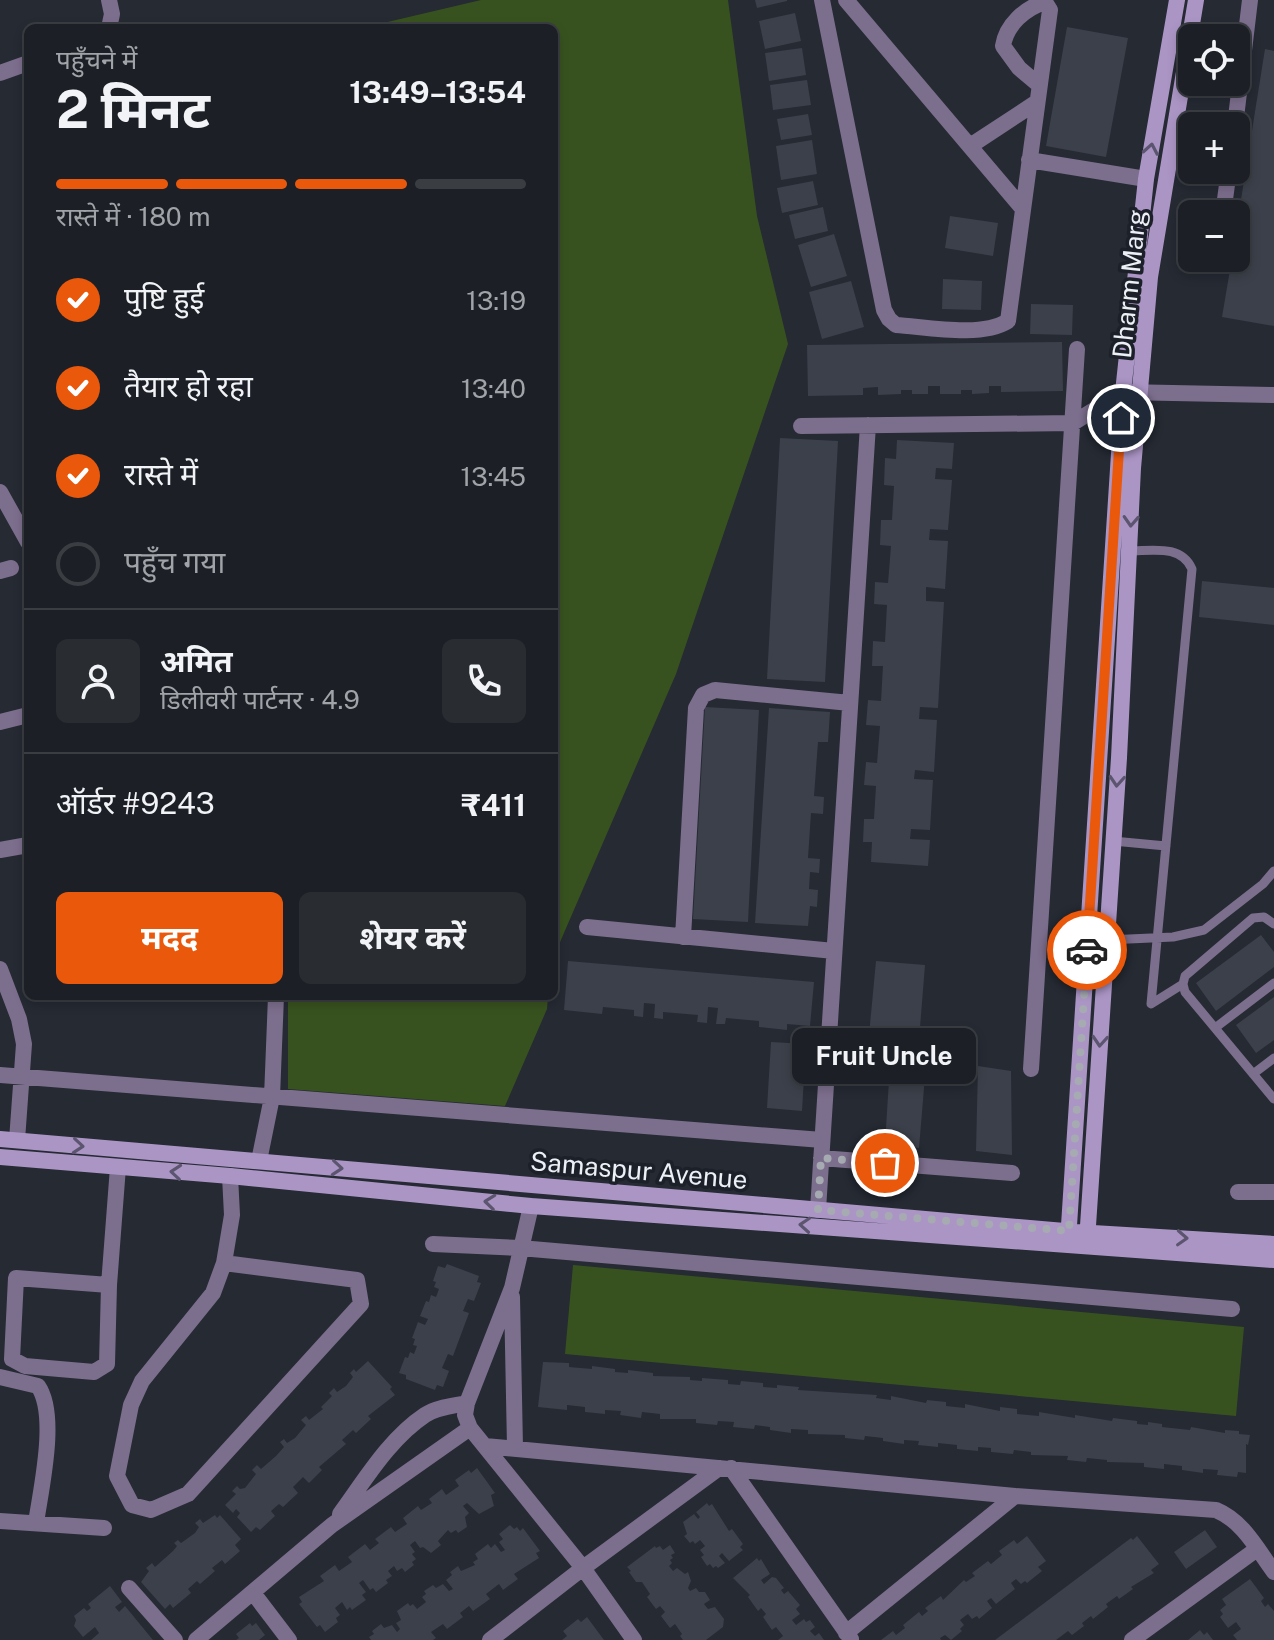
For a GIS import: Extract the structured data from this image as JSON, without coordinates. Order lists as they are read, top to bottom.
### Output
{
  "streets": {
    "main road": ["Dharm Marg", "Samaspur Avenue"]
  },
  "crossings": [
    ["Dharm Marg", "Samaspur Avenue"]
  ],
  "places": ["Fruit Uncle"],
  "page": {
    "map_buttons": ["+", "−"],
    "heading": ["2 मिनट", "पहुँचने में", "13:49–13:54"],
    "panel": [
      "अमित",
      "डिलीवरी पार्टनर · 4.9",
      "ऑर्डर #9243",
      "₹411"
    ],
    "bar": "रास्ते में · 180 m",
    "list": [
      ["पुष्टि हुई", "13:19"],
      ["तैयार हो रहा", "13:40"],
      ["रास्ते में", "13:45"],
      "पहुँच गया"
    ],
    "buttons": ["मदद", "शेयर करें"],
    "bubble": "Fruit Uncle"
  }
}
